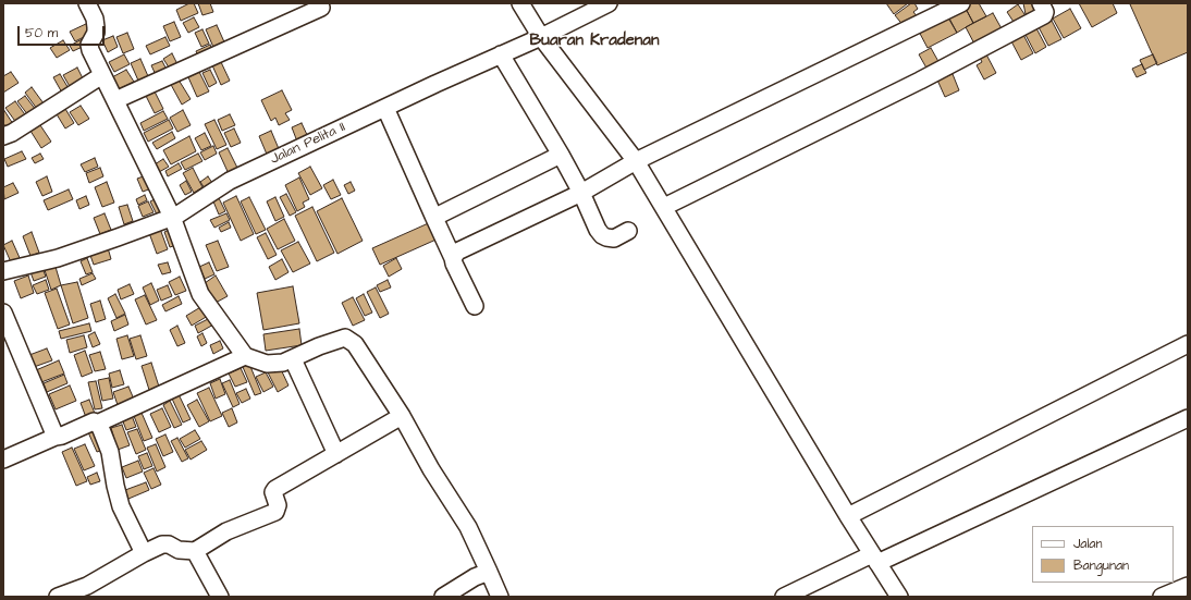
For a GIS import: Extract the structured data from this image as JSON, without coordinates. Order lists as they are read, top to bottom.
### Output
{
  "streets": {
    "street": ["Jalan Pelita II"]
  },
  "districts": ["Buaran Kradenan"],
  "legend": ["Jalan", "Bangunan"],
  "scale_bar": "50 m"
}
